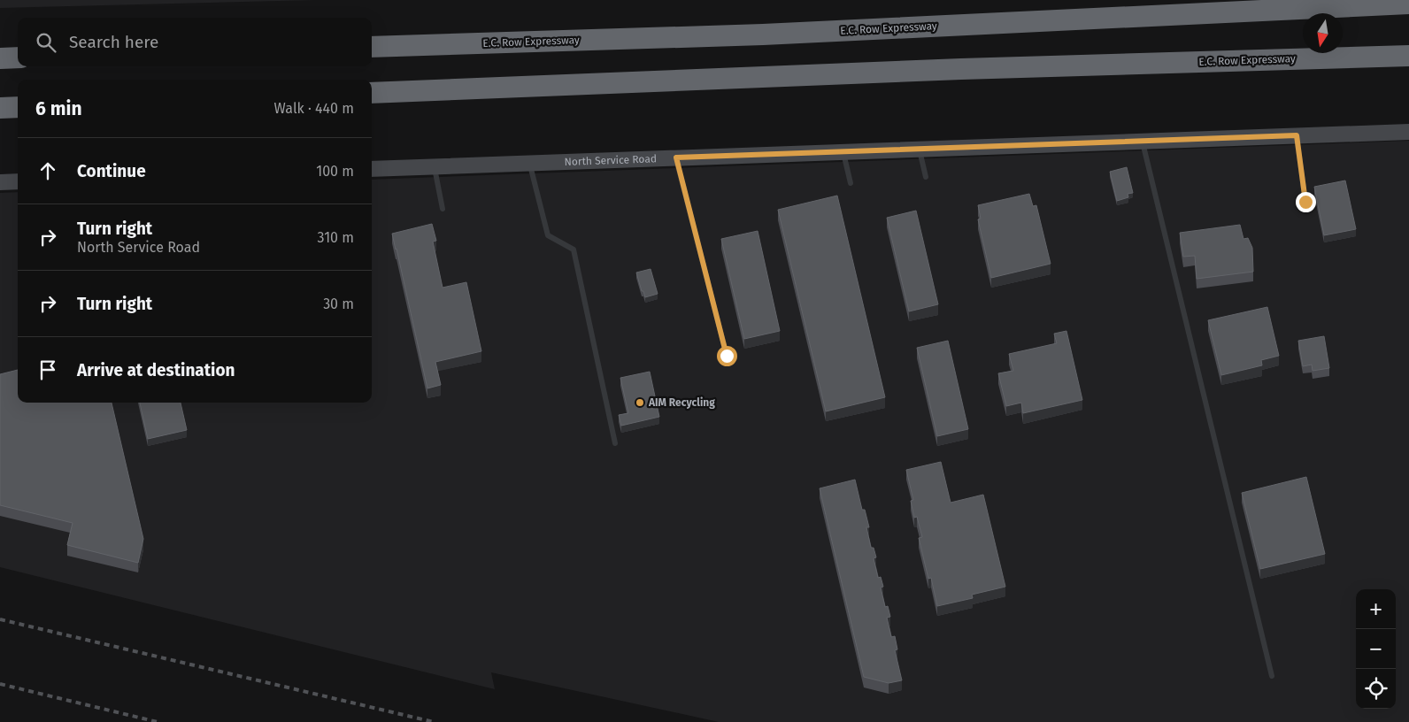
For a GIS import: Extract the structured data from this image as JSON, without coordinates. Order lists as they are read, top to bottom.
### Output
{
  "streets": {
    "highway": ["E.C. Row Expressway"],
    "street": ["North Service Road"]
  },
  "places": ["AIM Recycling"],
  "north": "bottom",
  "page": {
    "search": "Search here",
    "heading": ["6 min", "Walk · 440 m"],
    "list": [
      ["Continue", "100 m"],
      ["Turn right", "North Service Road", "310 m"],
      ["Turn right", "30 m"],
      "Arrive at destination"
    ],
    "map_buttons": ["+", "−"]
  }
}
